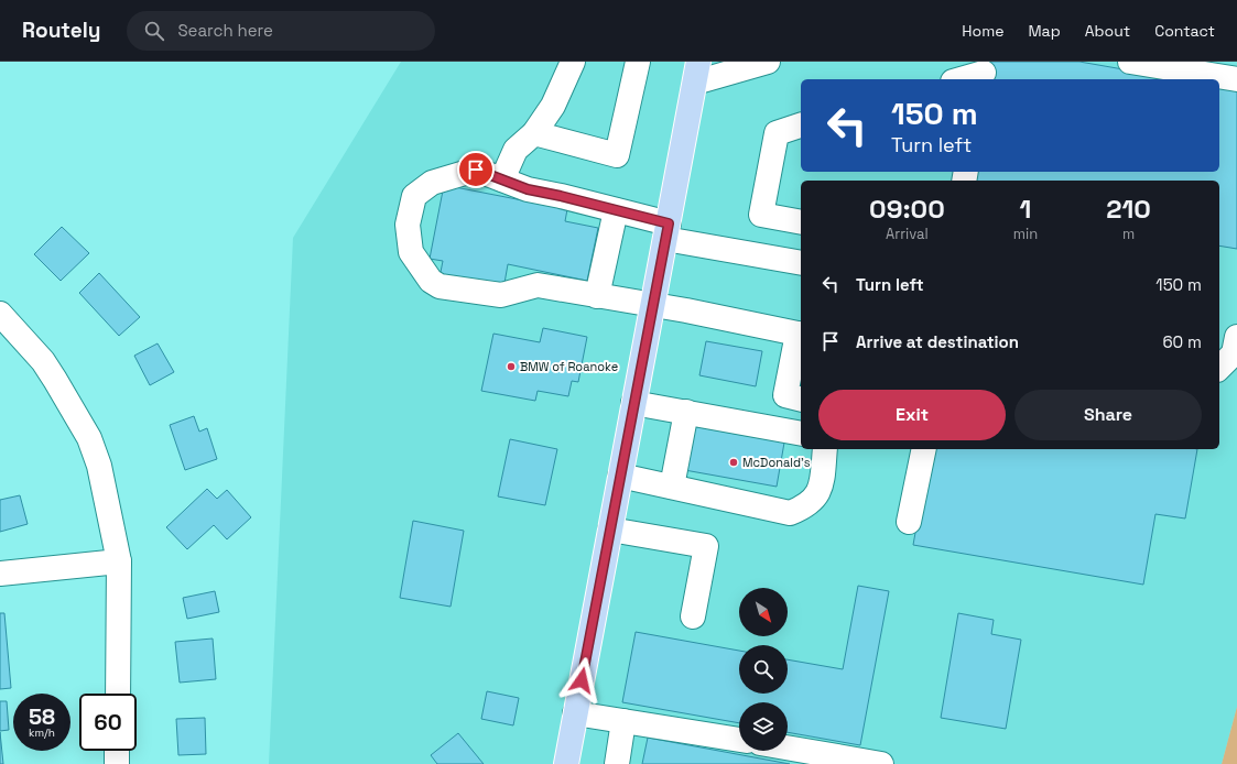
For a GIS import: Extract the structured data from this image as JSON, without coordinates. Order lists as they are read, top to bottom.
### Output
{
  "places": ["BMW of Roanoke", "McDonald's"],
  "north": "bottom right",
  "page": {
    "header": "Routely",
    "search": "Search here",
    "nav": [
      "Home",
      "Map",
      "About",
      "Contact"
    ],
    "turn": ["150 m", "Turn left"],
    "eta": [
      "09:00",
      "Arrival",
      "1",
      "min",
      "210",
      "m"
    ],
    "list": [
      {
        "name": "Turn left",
        "value": "150 m"
      },
      {
        "name": "Arrive at destination",
        "value": "60 m"
      }
    ],
    "buttons": ["Exit", "Share"],
    "speed": "58 km/h",
    "limit": "60"
  }
}
